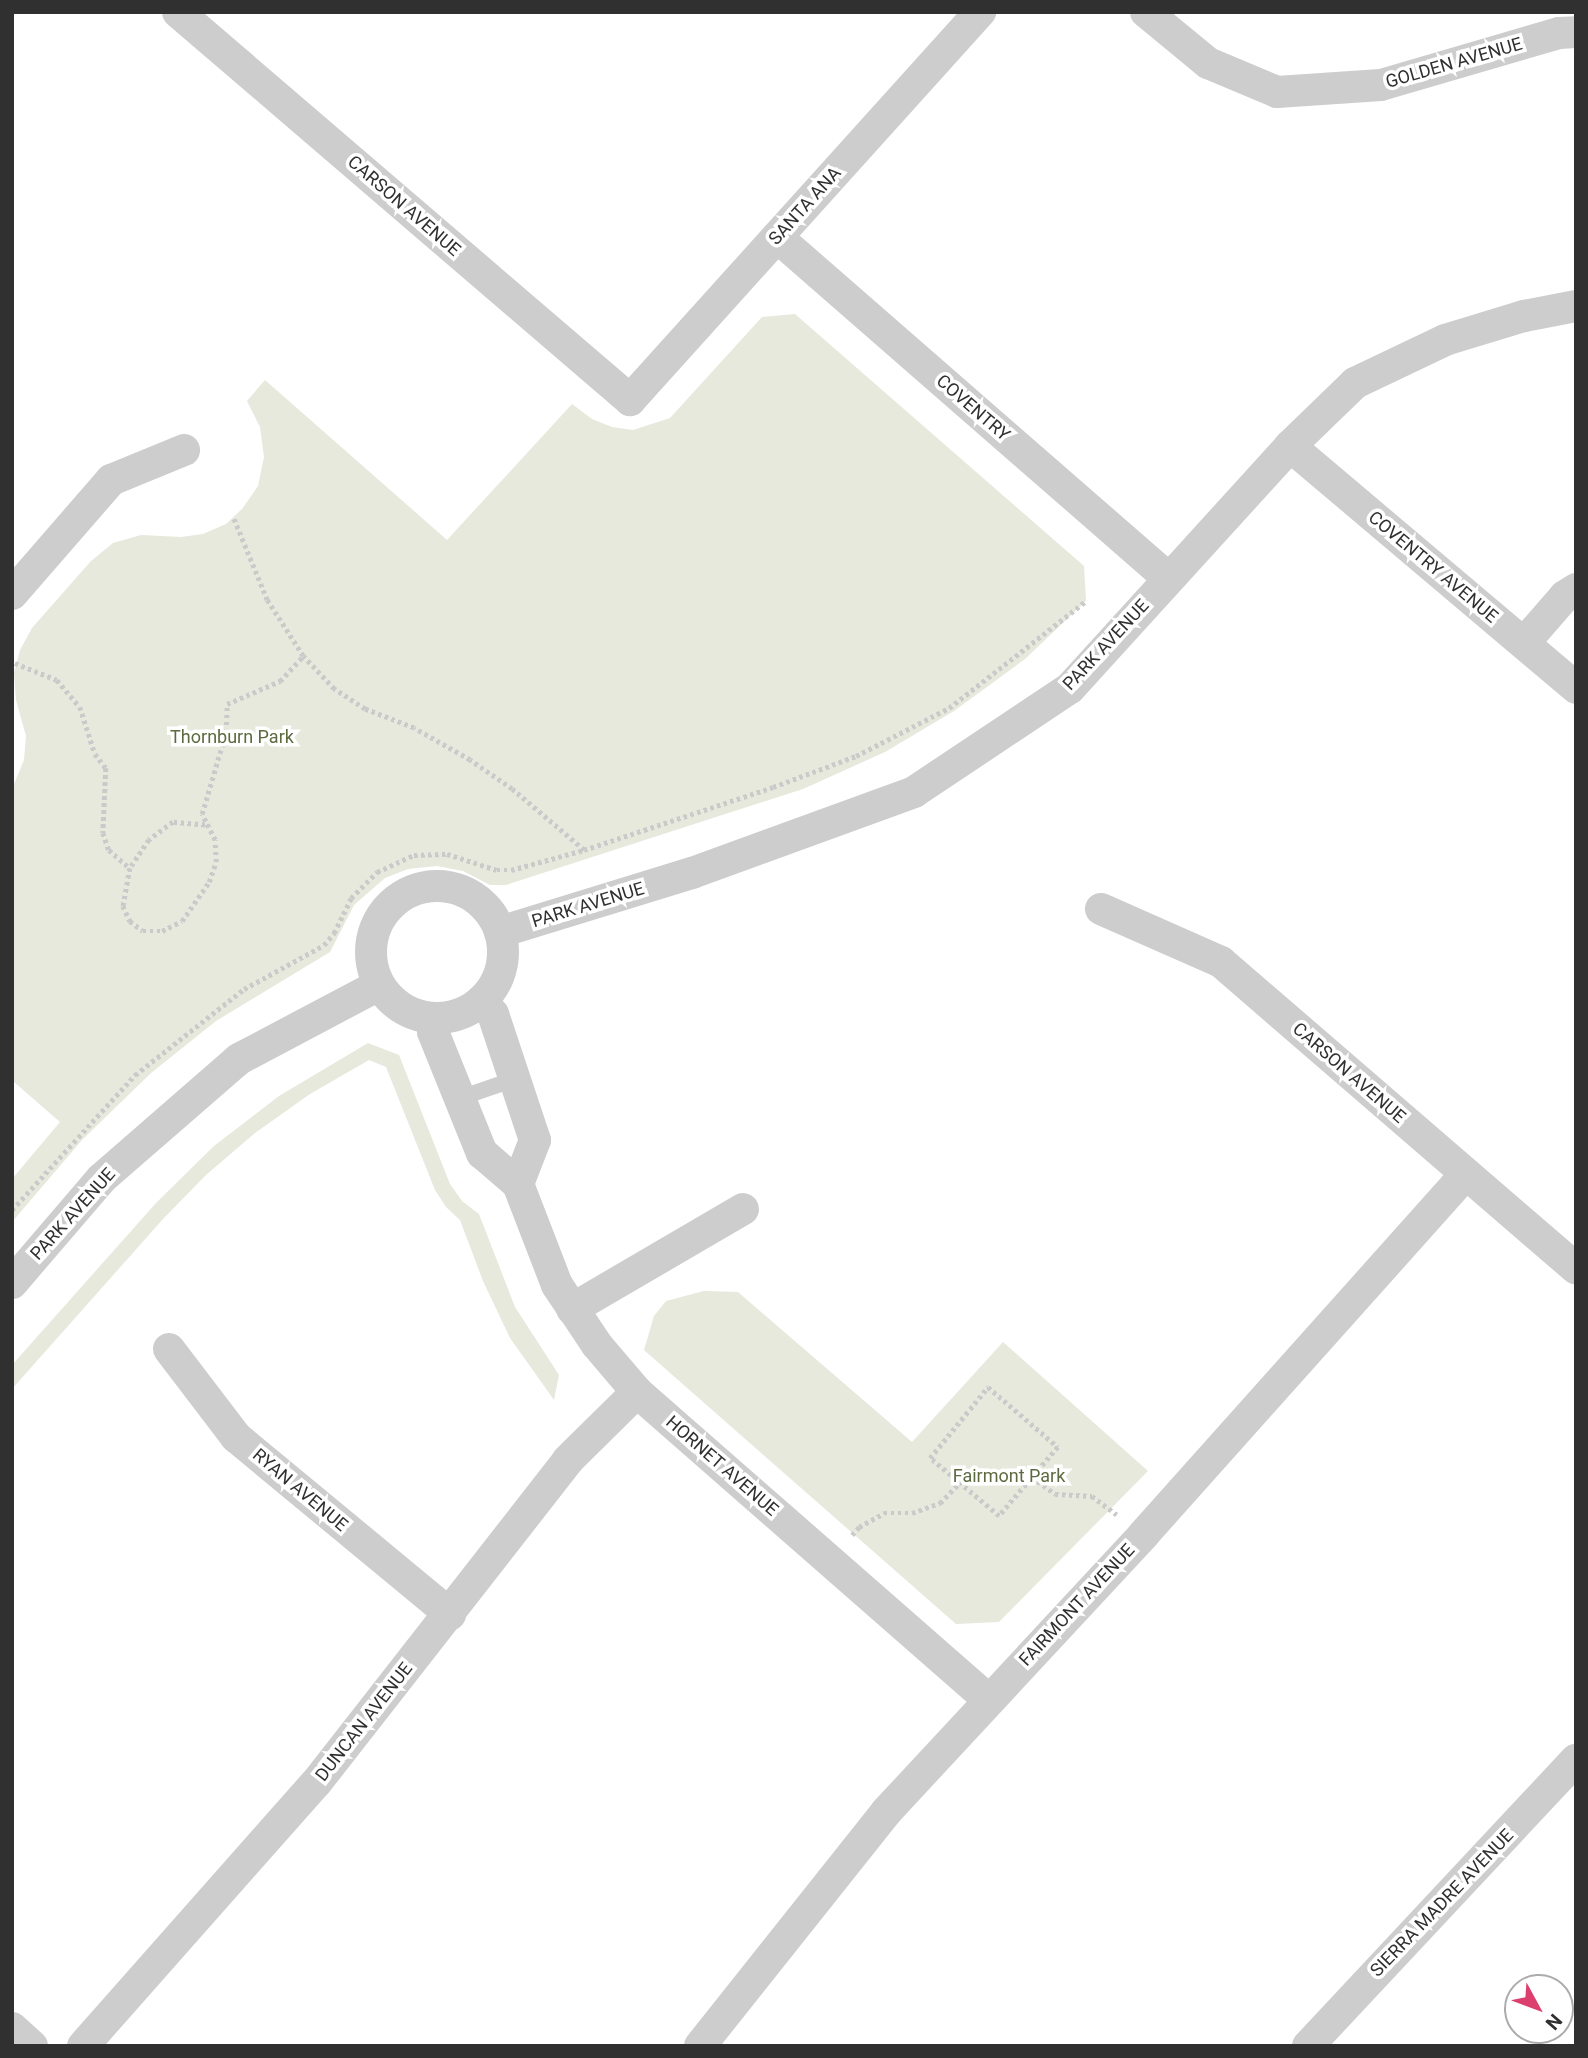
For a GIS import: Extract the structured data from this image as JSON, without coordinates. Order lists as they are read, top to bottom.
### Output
{
  "streets": {
    "street": [
      "GOLDEN AVENUE",
      "CARSON AVENUE",
      "SANTA ANA",
      "COVENTRY",
      "COVENTRY AVENUE",
      "PARK AVENUE",
      "HORNET AVENUE",
      "RYAN AVENUE",
      "FAIRMONT AVENUE",
      "DUNCAN AVENUE",
      "SIERRA MADRE AVENUE"
    ]
  },
  "crossings": [
    ["CARSON AVENUE", "SANTA ANA"],
    ["CARSON AVENUE", "FAIRMONT AVENUE"],
    ["SANTA ANA", "COVENTRY"],
    ["COVENTRY", "PARK AVENUE"],
    ["COVENTRY AVENUE", "PARK AVENUE"],
    ["PARK AVENUE", "HORNET AVENUE"],
    ["HORNET AVENUE", "FAIRMONT AVENUE"],
    ["HORNET AVENUE", "DUNCAN AVENUE"],
    ["RYAN AVENUE", "DUNCAN AVENUE"]
  ],
  "parks": ["Thornburn Park", "Fairmont Park"],
  "north": "bottom right"
}
